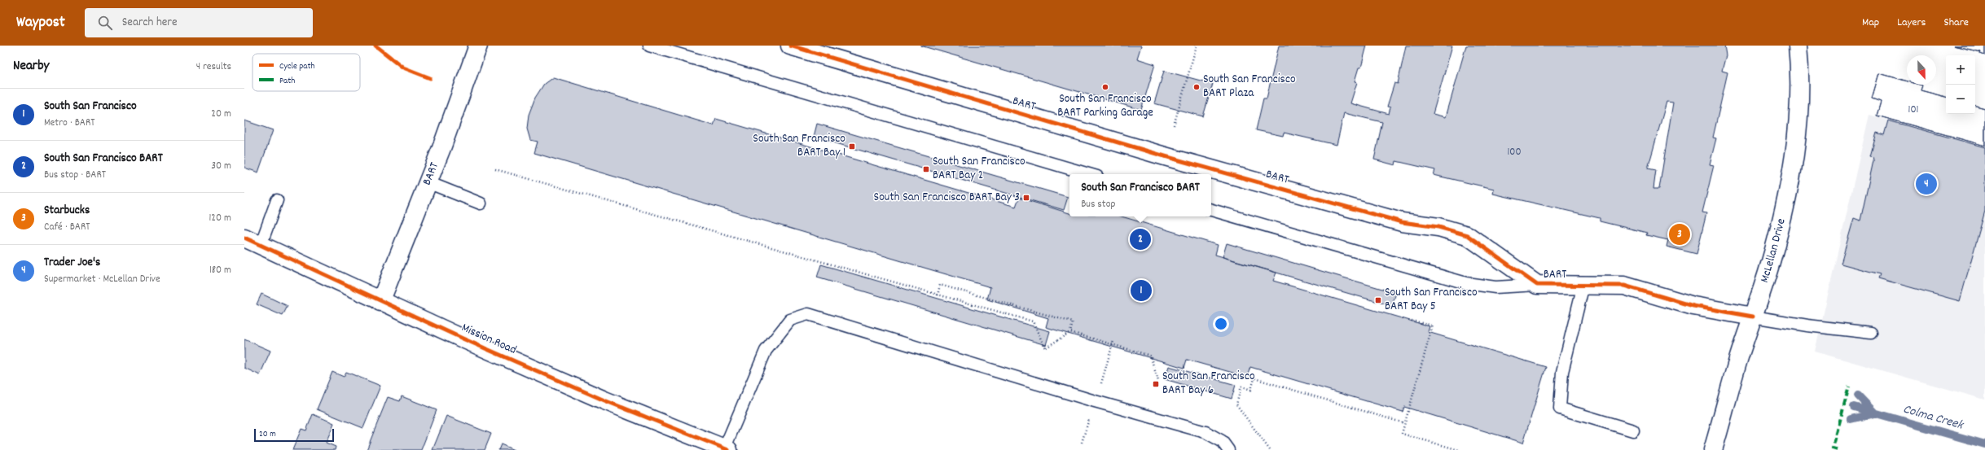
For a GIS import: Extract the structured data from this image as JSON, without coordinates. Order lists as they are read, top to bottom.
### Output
{
  "streets": {
    "street": ["BART", "McLellan Drive", "Mission Road"]
  },
  "crossings": [
    ["BART", "McLellan Drive"],
    ["BART", "Mission Road"]
  ],
  "water": ["Colma Creek"],
  "places": {
    "other": ["South San Francisco BART Parking Garage", "South San Francisco BART Plaza"],
    "transit": [
      "South San Francisco BART Bay 1",
      "South San Francisco BART Bay 2",
      "South San Francisco BART Bay 3",
      "South San Francisco BART Bay 5",
      "South San Francisco BART Bay 6"
    ]
  },
  "house_numbers": ["101", "100"],
  "legend": ["Cycle path", "Path"],
  "scale_bar": "20 m",
  "north": "bottom",
  "page": {
    "header": "Waypost",
    "search": "Search here",
    "nav": ["Map", "Layers", "Share"],
    "heading": ["Nearby", "4 results"],
    "map_buttons": ["+", "−"],
    "list": [
      {
        "mark": "1",
        "name": "South San Francisco",
        "note": "Metro · BART",
        "value": "20 m"
      },
      {
        "mark": "2",
        "name": "South San Francisco BART",
        "note": "Bus stop · BART",
        "value": "30 m"
      },
      {
        "mark": "3",
        "name": "Starbucks",
        "note": "Café · BART",
        "value": "120 m"
      },
      {
        "mark": "4",
        "name": "Trader Joe's",
        "note": "Supermarket · McLellan Drive",
        "value": "180 m"
      }
    ],
    "pins": [
      "4",
      "3",
      "2",
      "1"
    ],
    "popup": ["South San Francisco BART", "Bus stop"],
    "scale": "20 m"
  }
}
